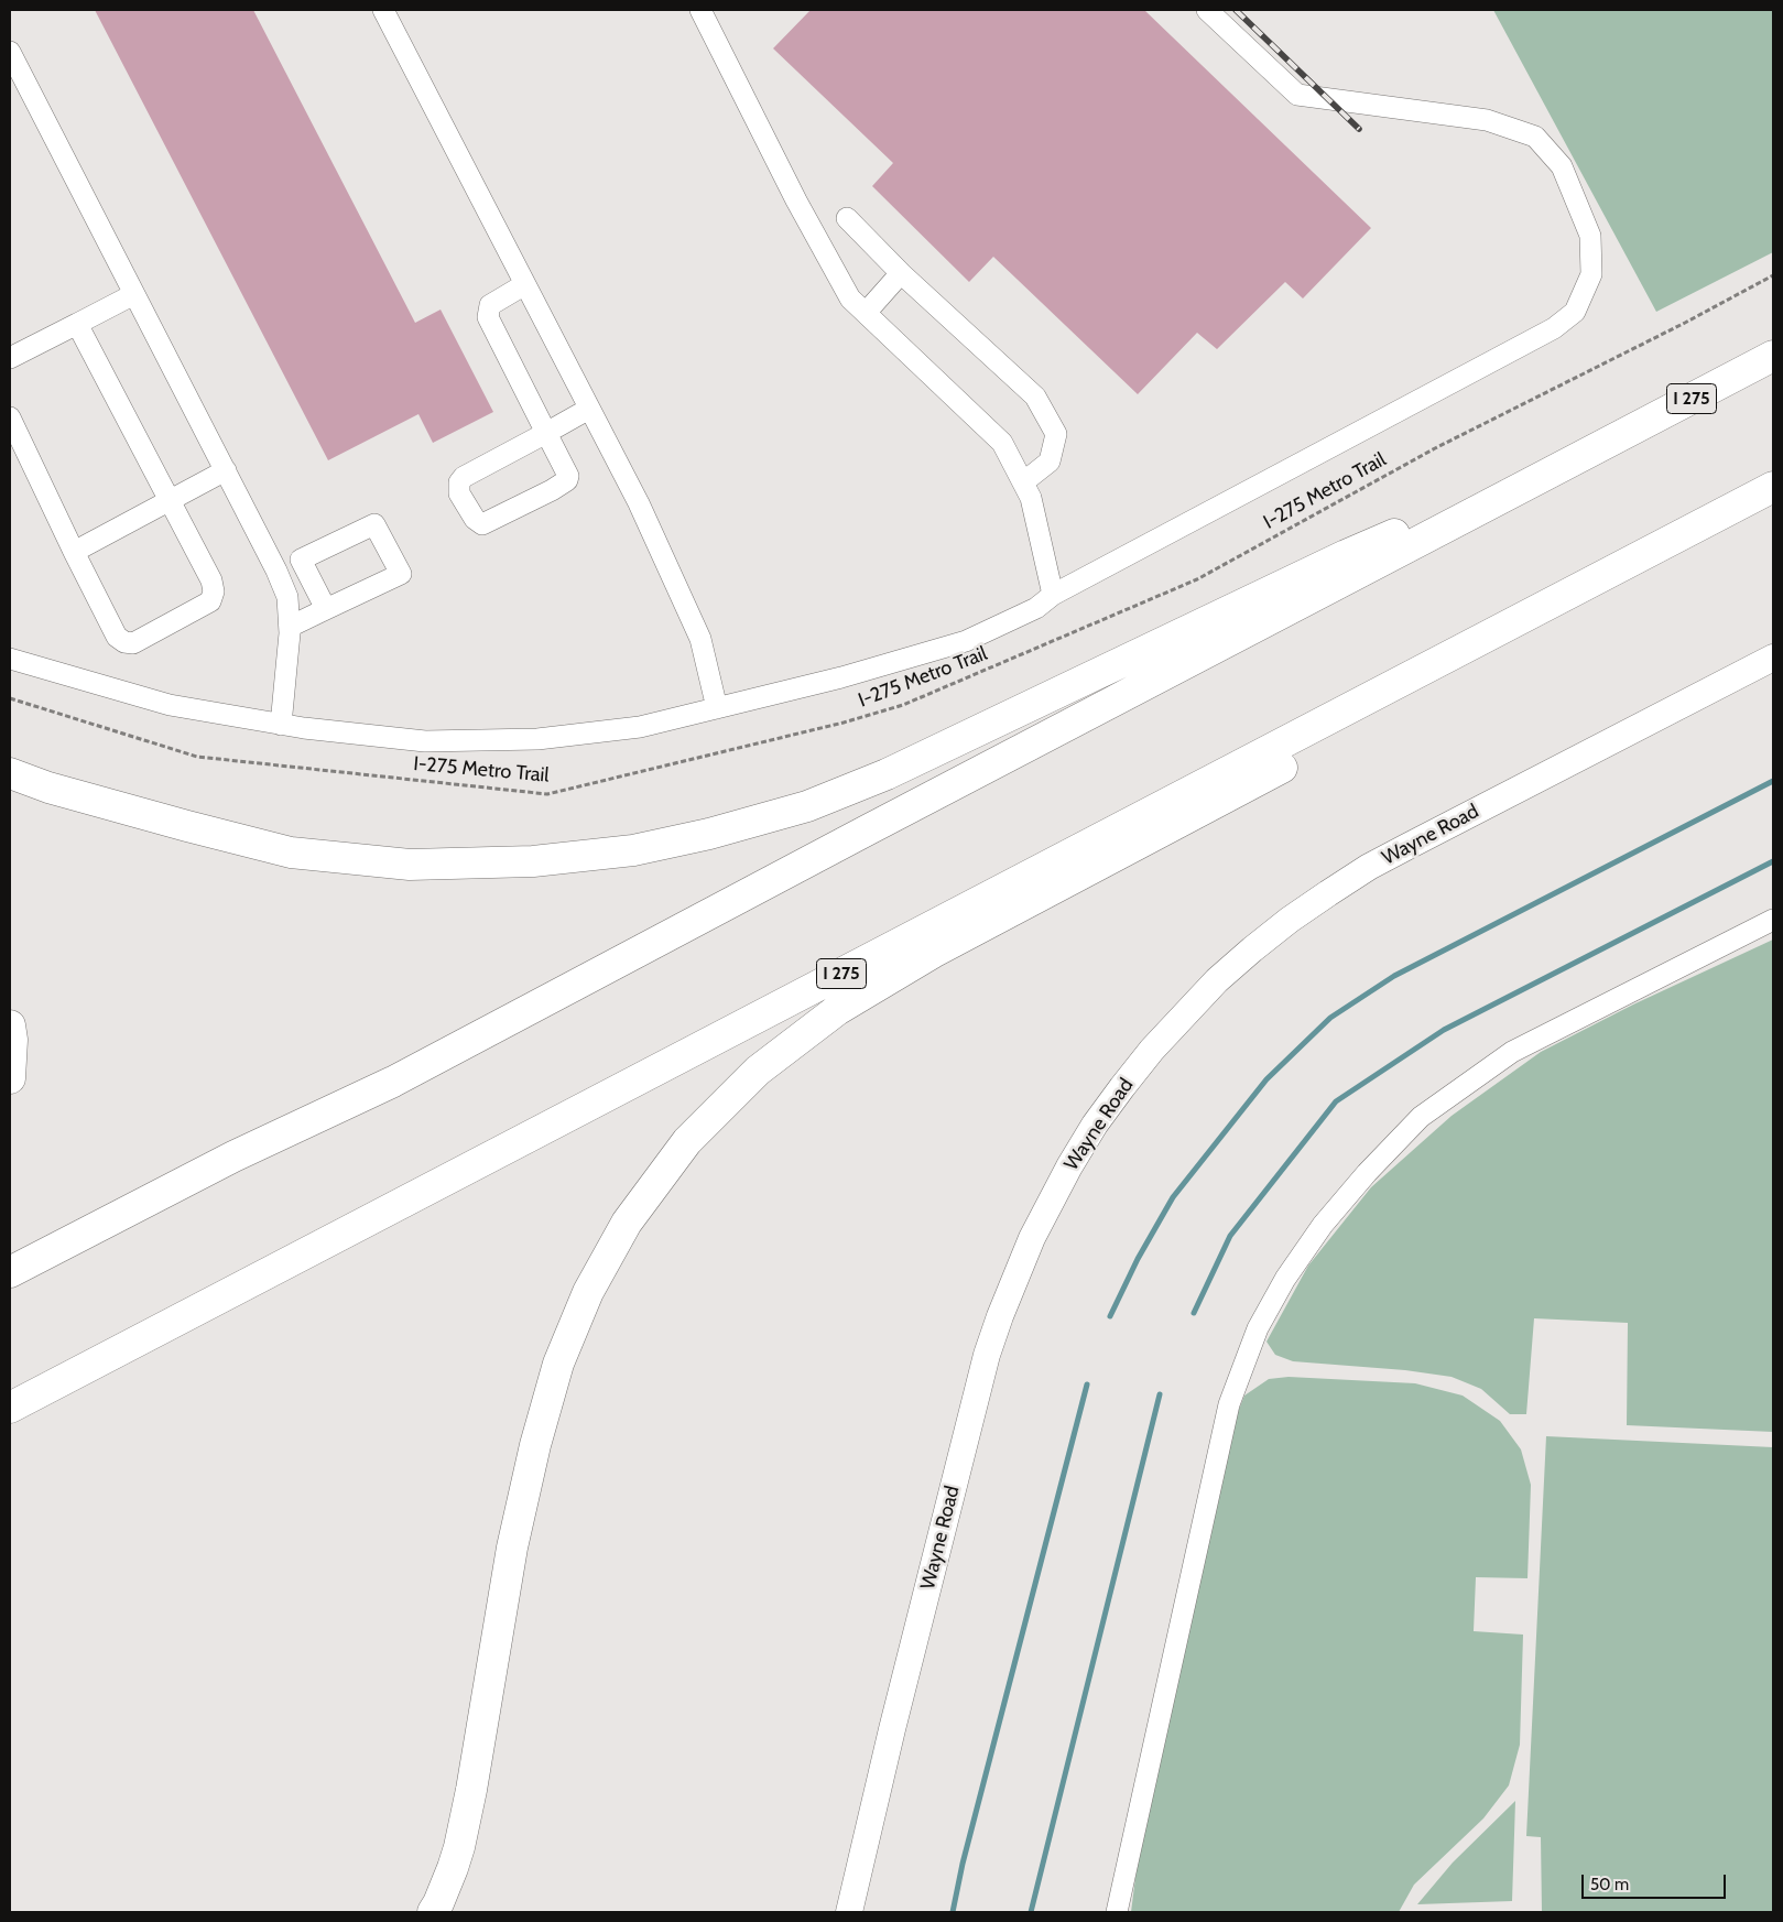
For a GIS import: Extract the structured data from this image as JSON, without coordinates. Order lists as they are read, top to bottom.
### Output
{
  "streets": {
    "highway": ["I 275"],
    "main road": ["Wayne Road"],
    "path": ["I-275 Metro Trail"]
  },
  "scale_bar": "50 m"
}
